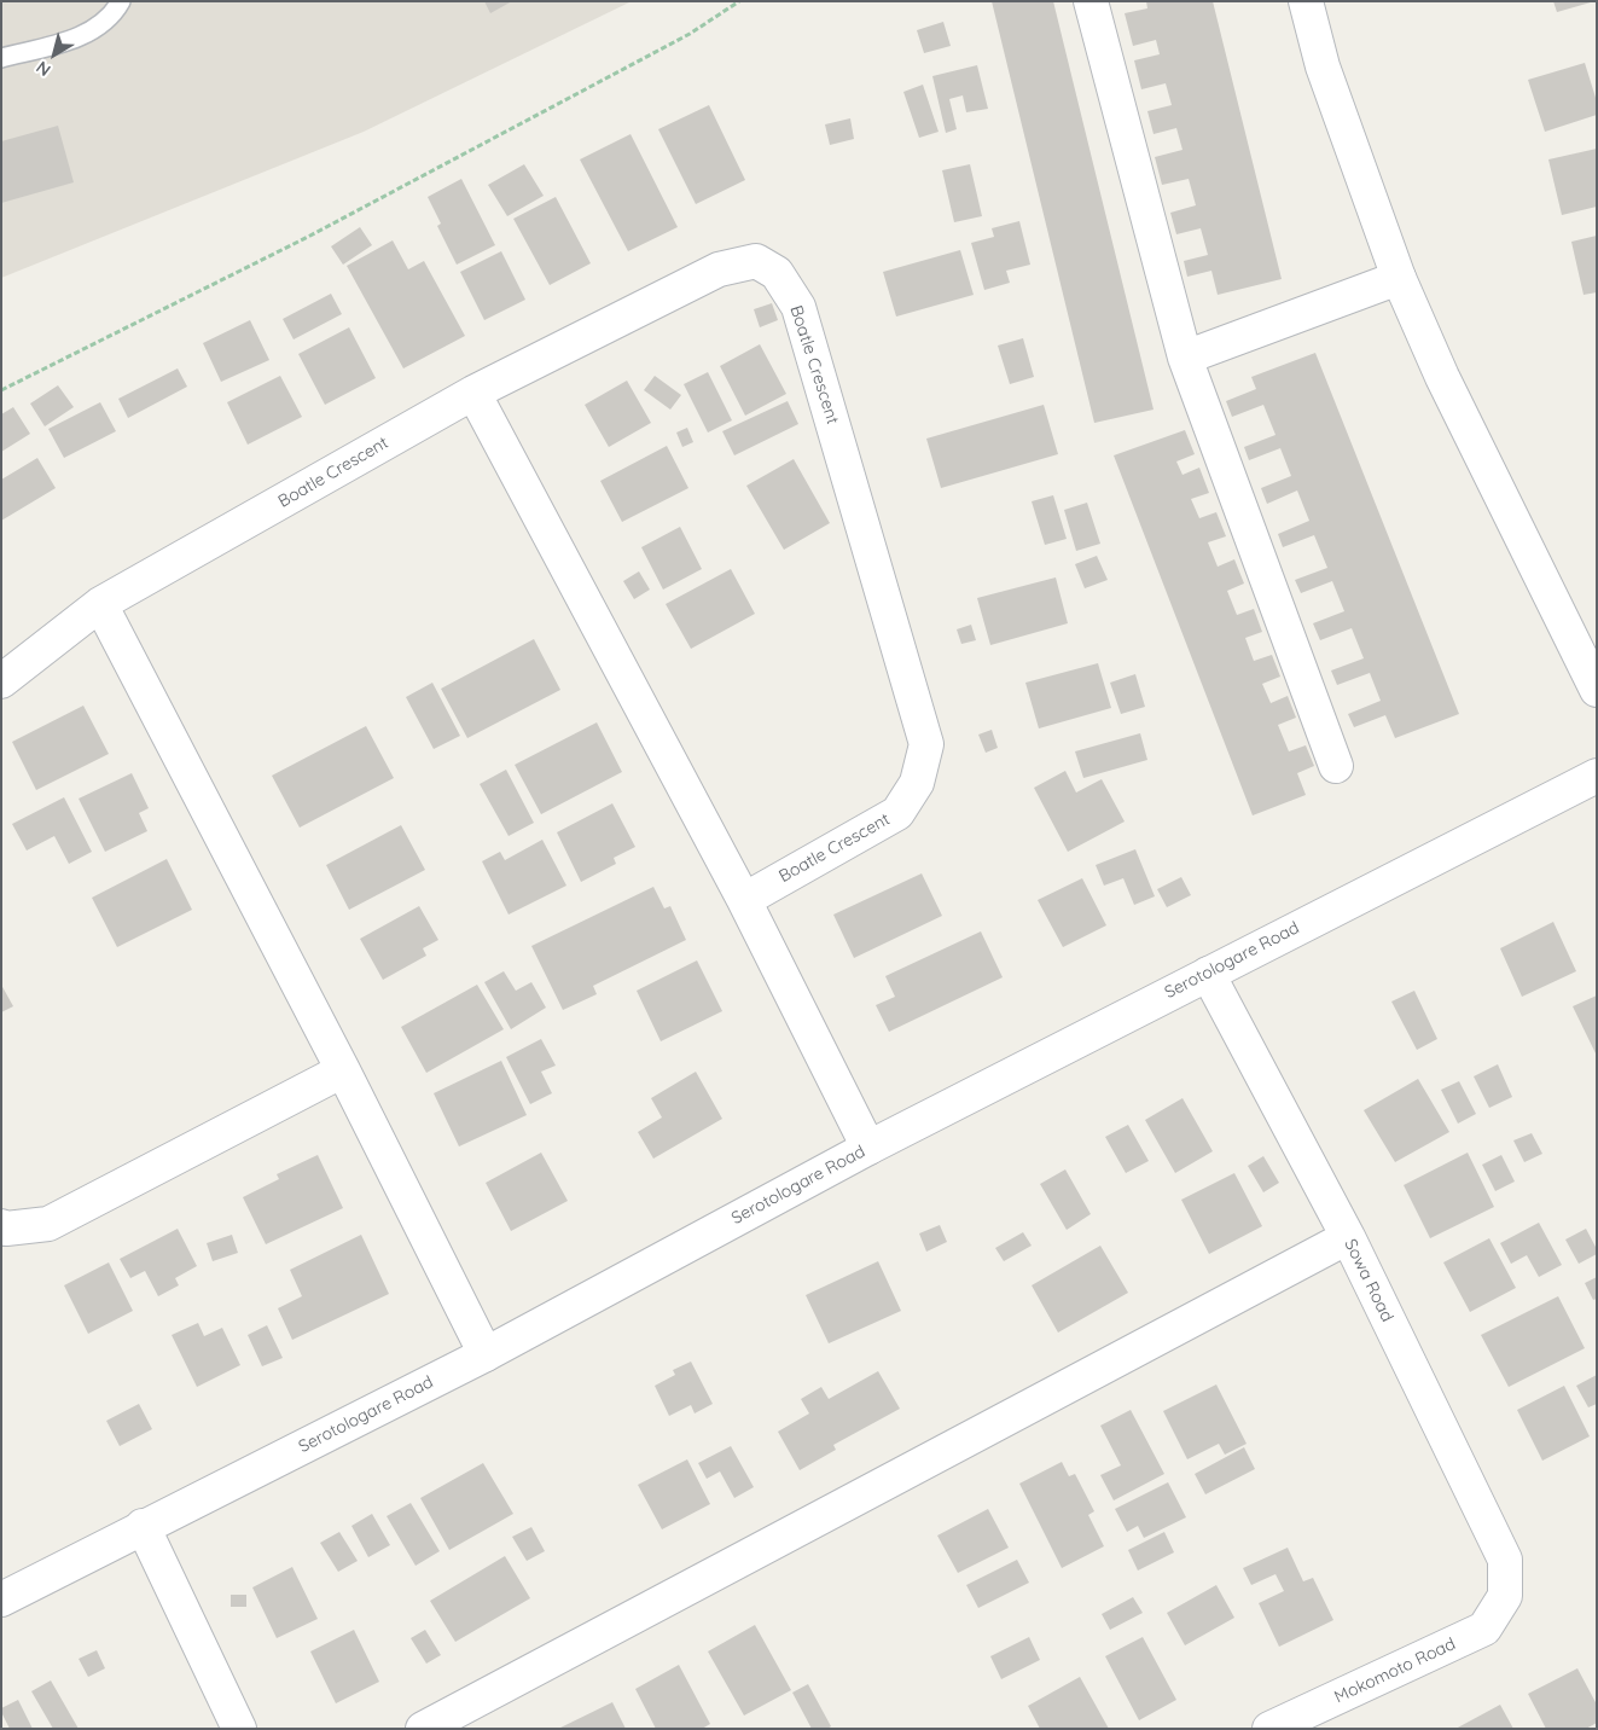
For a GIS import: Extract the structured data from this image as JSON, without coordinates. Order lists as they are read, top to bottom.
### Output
{
  "streets": {
    "street": [
      "Boatle Crescent",
      "Serotologare Road",
      "Sowa Road",
      "Mokomoto Road"
    ]
  },
  "crossings": [
    ["Serotologare Road", "Sowa Road"],
    ["Sowa Road", "Mokomoto Road"]
  ],
  "north": "bottom left"
}
